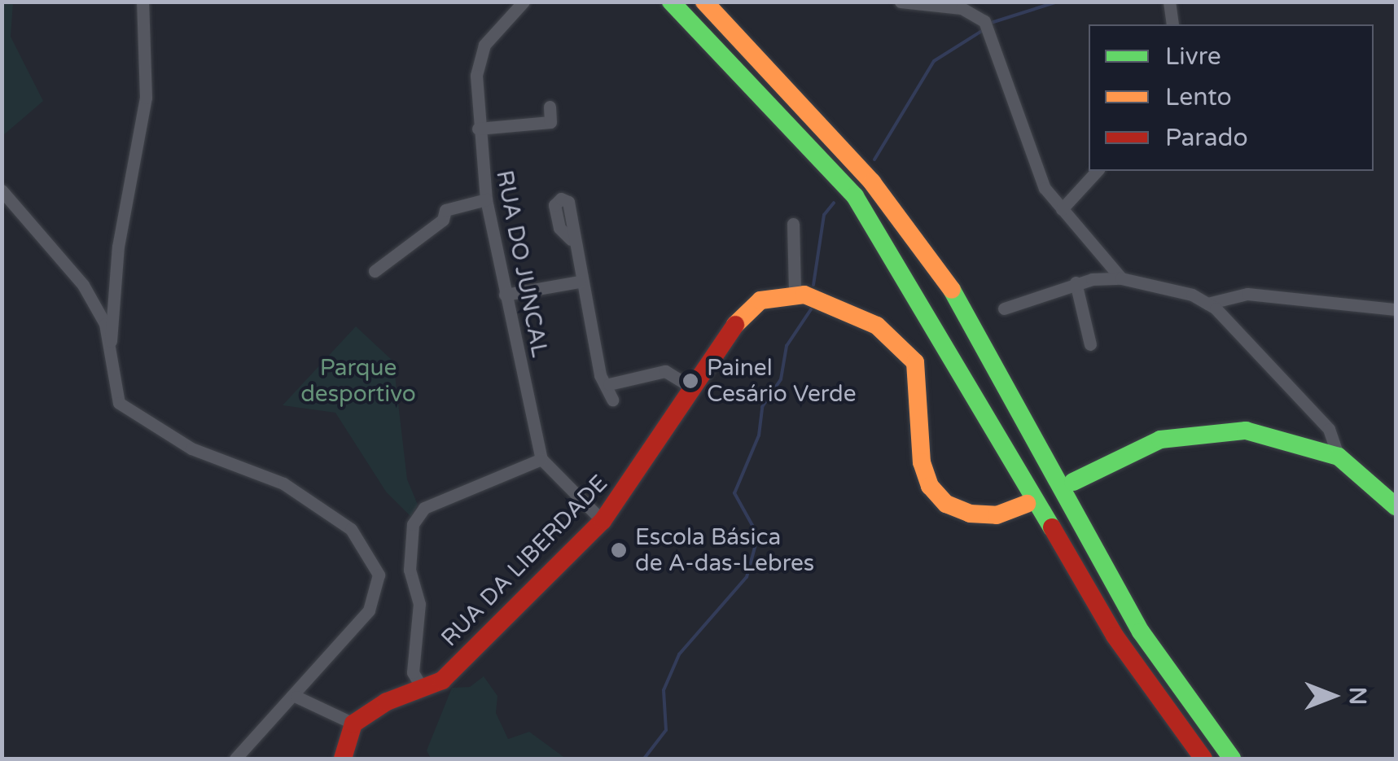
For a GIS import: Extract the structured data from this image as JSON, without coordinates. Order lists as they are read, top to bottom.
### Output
{
  "streets": {
    "main road": ["RUA DA LIBERDADE"],
    "street": ["RUA DO JUNCAL"]
  },
  "parks": ["Parque desportivo"],
  "places": ["Painel Cesário Verde", "Escola Básica de A-das-Lebres"],
  "legend": ["Livre", "Lento", "Parado"],
  "north": "right"
}
